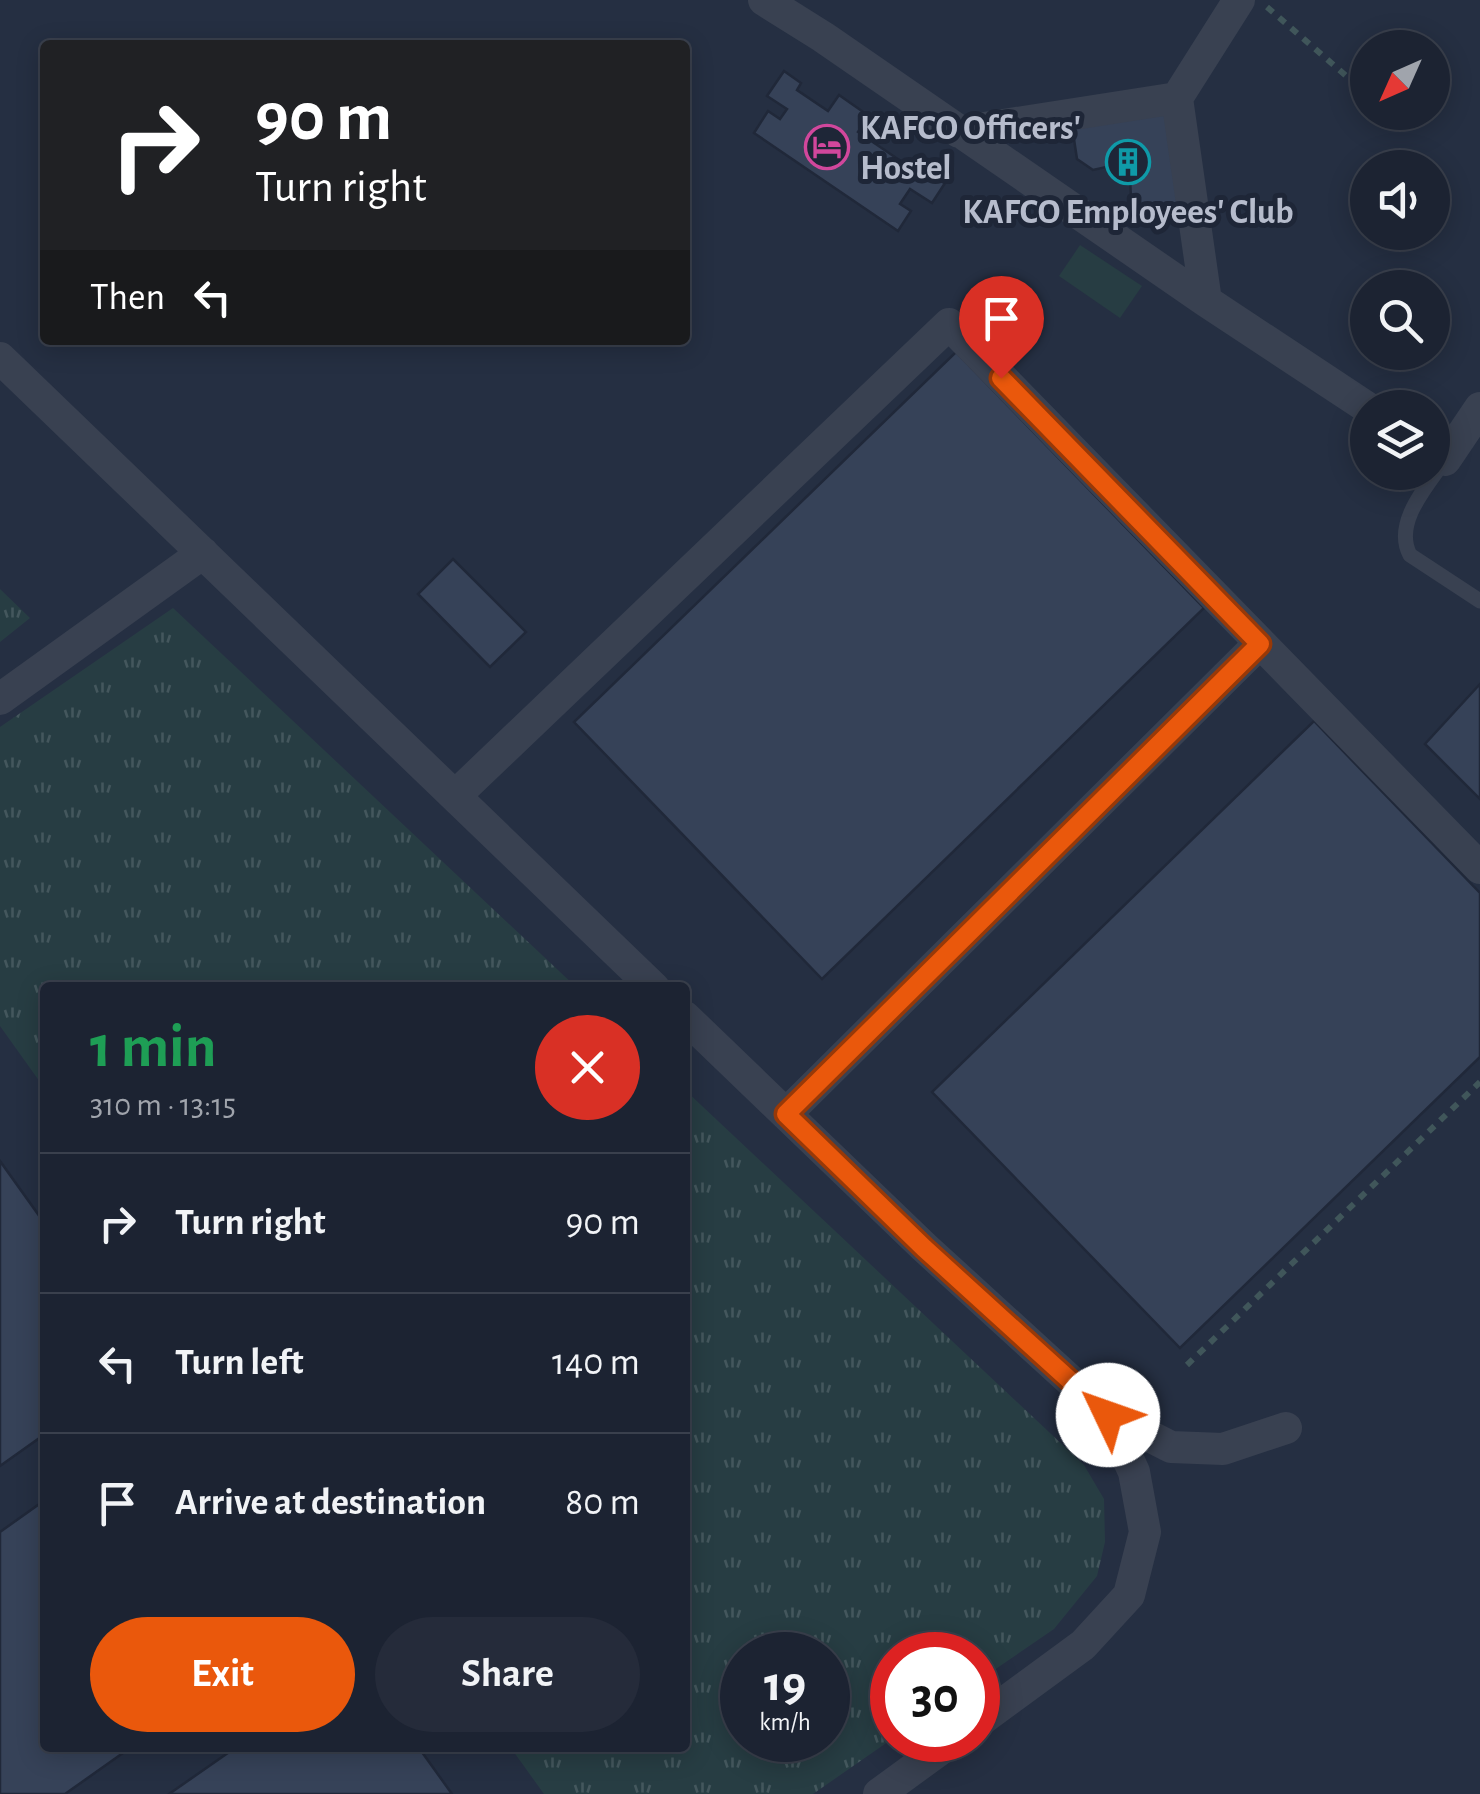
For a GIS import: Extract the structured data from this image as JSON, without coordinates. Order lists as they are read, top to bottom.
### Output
{
  "places": {
    "hotel": ["KAFCO Officers' Hostel"],
    "building": ["KAFCO Employees' Club"]
  },
  "north": "bottom left",
  "page": {
    "turn": ["90 m", "Turn right"],
    "then": "Then",
    "heading": ["1 min", "310 m · 13:15"],
    "list": [
      {
        "name": "Turn right",
        "value": "90 m"
      },
      {
        "name": "Turn left",
        "value": "140 m"
      },
      {
        "name": "Arrive at destination",
        "value": "80 m"
      }
    ],
    "buttons": ["Exit", "Share"],
    "speed": "19 km/h",
    "limit": "30"
  }
}
